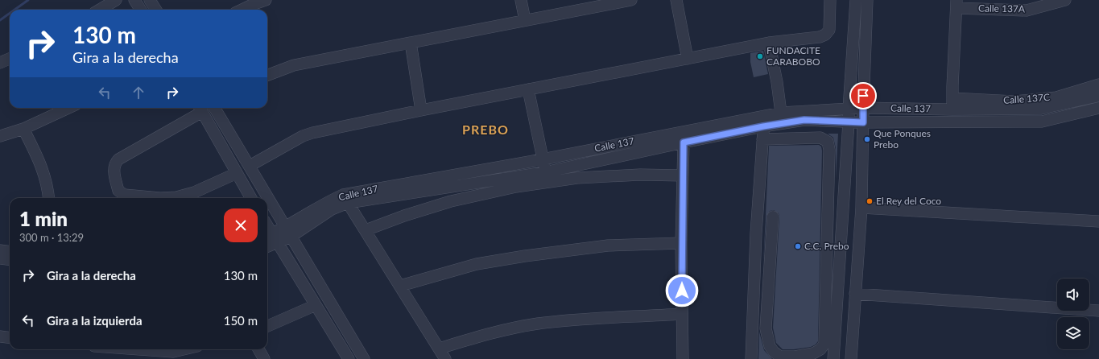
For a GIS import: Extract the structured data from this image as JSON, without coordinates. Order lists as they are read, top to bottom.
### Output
{
  "streets": {
    "street": ["Calle 137A", "Calle 137C", "Calle 137"]
  },
  "crossings": [
    ["Calle 137C", "Calle 137"]
  ],
  "districts": ["PREBO"],
  "places": [
    "FUNDACITE CARABOBO",
    "Que Ponques Prebo",
    "El Rey del Coco",
    "C.C. Prebo"
  ],
  "page": {
    "turn": ["130 m", "Gira a la derecha"],
    "heading": ["1 min", "300 m · 13:29"],
    "list": [
      {
        "name": "Gira a la derecha",
        "value": "130 m"
      },
      {
        "name": "Gira a la izquierda",
        "value": "150 m"
      }
    ]
  }
}
